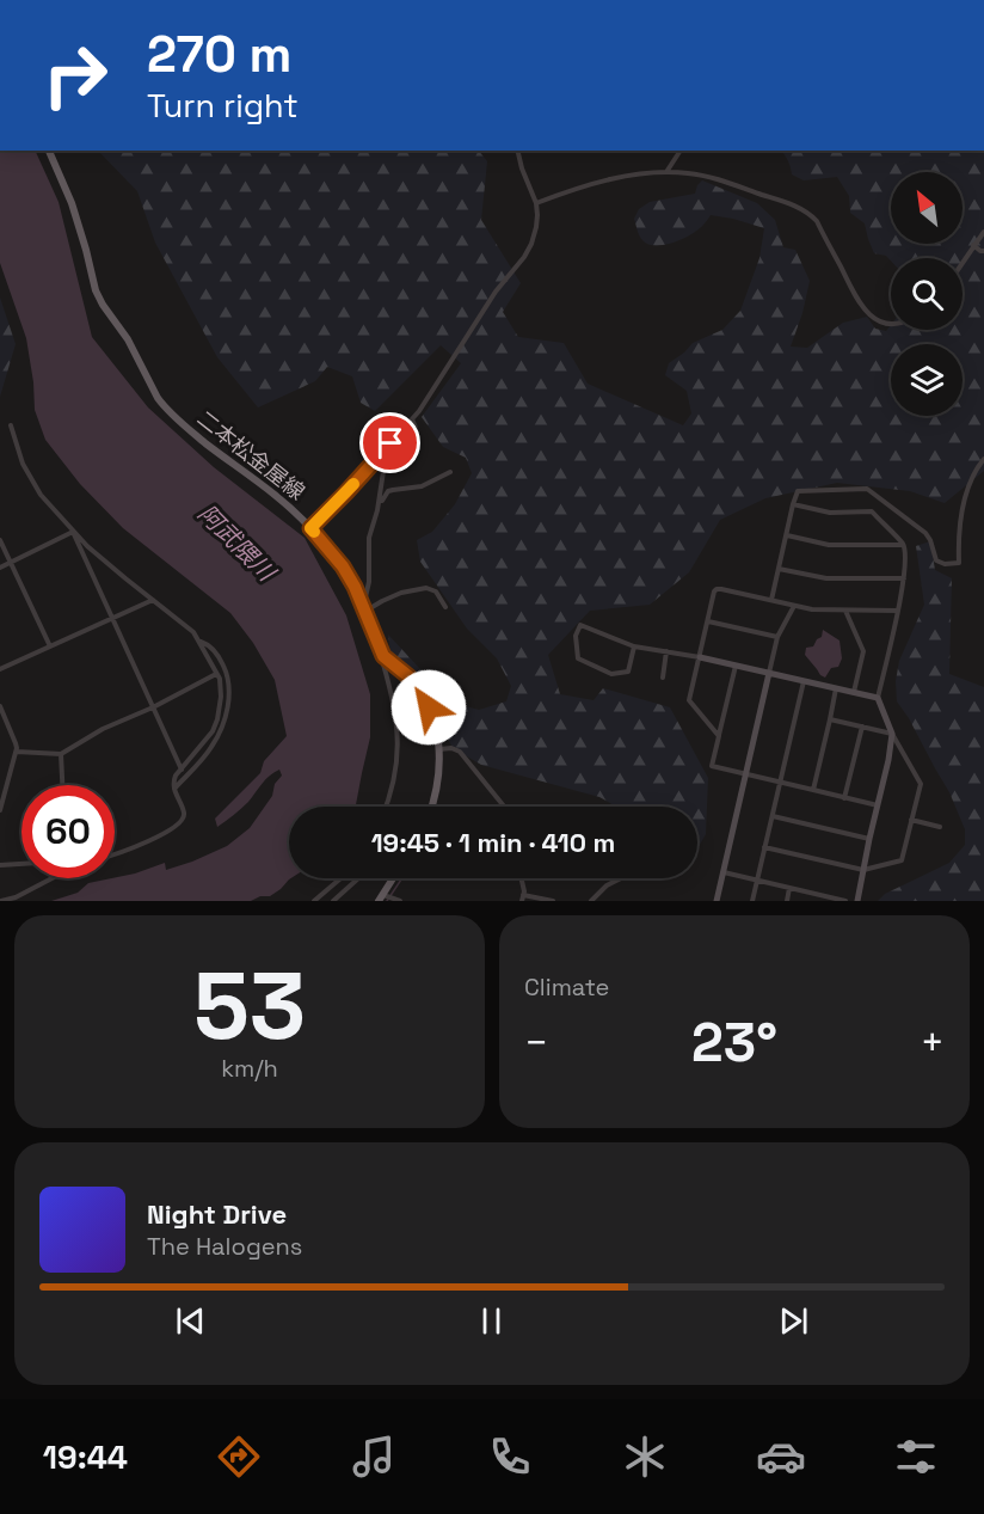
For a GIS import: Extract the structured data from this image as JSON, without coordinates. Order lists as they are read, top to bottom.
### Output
{
  "streets": {
    "main road": ["二本松金屋線"]
  },
  "water": ["阿武隈川"],
  "north": "top left",
  "page": {
    "turn": ["270 m", "Turn right"],
    "limit": "60",
    "trip": "19:45 · 1 min · 410 m",
    "tile": [
      ["53", "km/h"],
      "Climate"
    ],
    "heat": ["−", "23°", "+"],
    "song": ["Night Drive", "The Halogens"],
    "tabs": "19:44"
  }
}
